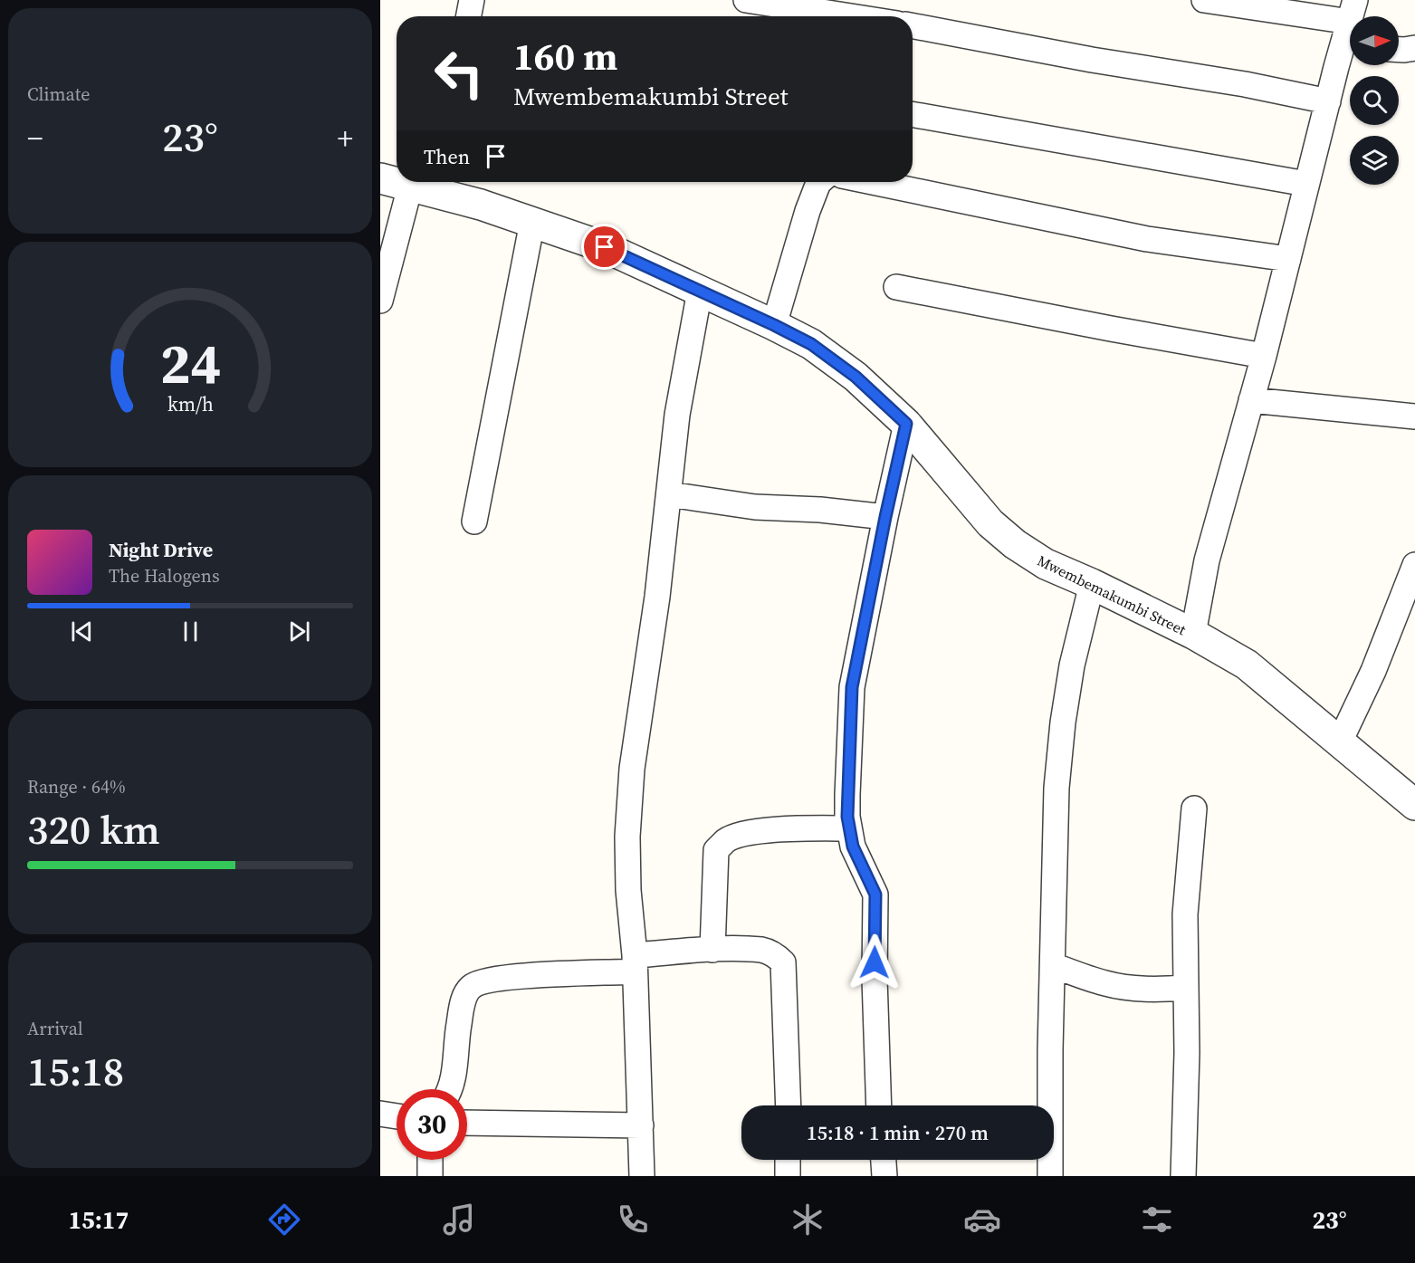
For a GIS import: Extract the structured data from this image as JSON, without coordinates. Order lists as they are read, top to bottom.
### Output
{
  "streets": {
    "street": ["Mwembemakumbi Street"]
  },
  "north": "right",
  "page": {
    "tile": [
      "Climate",
      ["Range · 64%", "320 km"],
      ["Arrival", "15:18"]
    ],
    "turn": ["160 m", "Mwembemakumbi Street"],
    "heat": ["−", "23°", "+"],
    "then": "Then",
    "song": ["Night Drive", "The Halogens"],
    "limit": "30",
    "trip": "15:18 · 1 min · 270 m",
    "tabs": ["15:17", "23°"],
    "gauge": ["24", "km/h"]
  }
}
